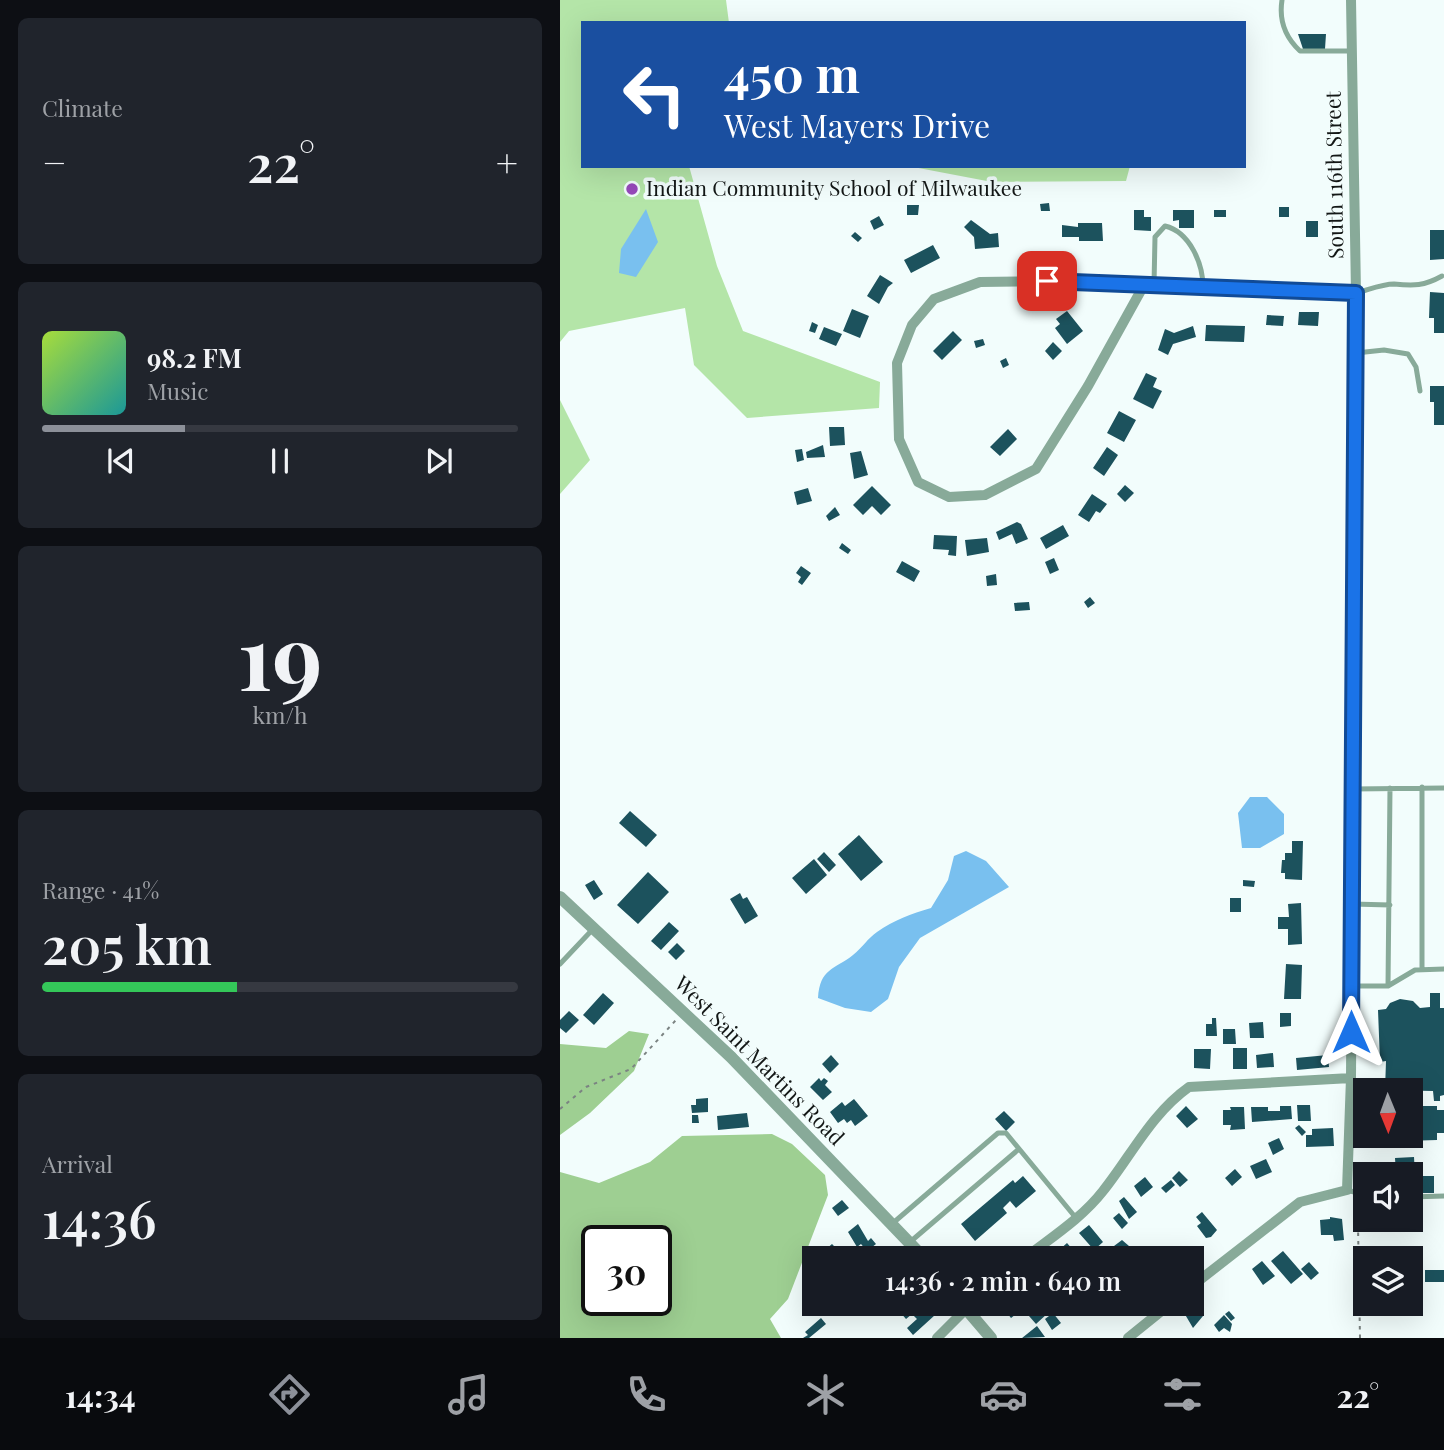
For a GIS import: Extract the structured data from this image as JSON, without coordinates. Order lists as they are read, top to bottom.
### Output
{
  "streets": {
    "street": ["South 116th Street", "West Saint Martins Road"]
  },
  "places": ["Indian Community School of Milwaukee"],
  "north": "bottom",
  "page": {
    "tile": [
      "Climate",
      ["19", "km/h"],
      ["Range · 41%", "205 km"],
      ["Arrival", "14:36"]
    ],
    "turn": ["450 m", "West Mayers Drive"],
    "heat": ["−", "22°", "+"],
    "song": ["98.2 FM", "Music"],
    "limit": "30",
    "trip": "14:36 · 2 min · 640 m",
    "tabs": ["14:34", "22°"]
  }
}
